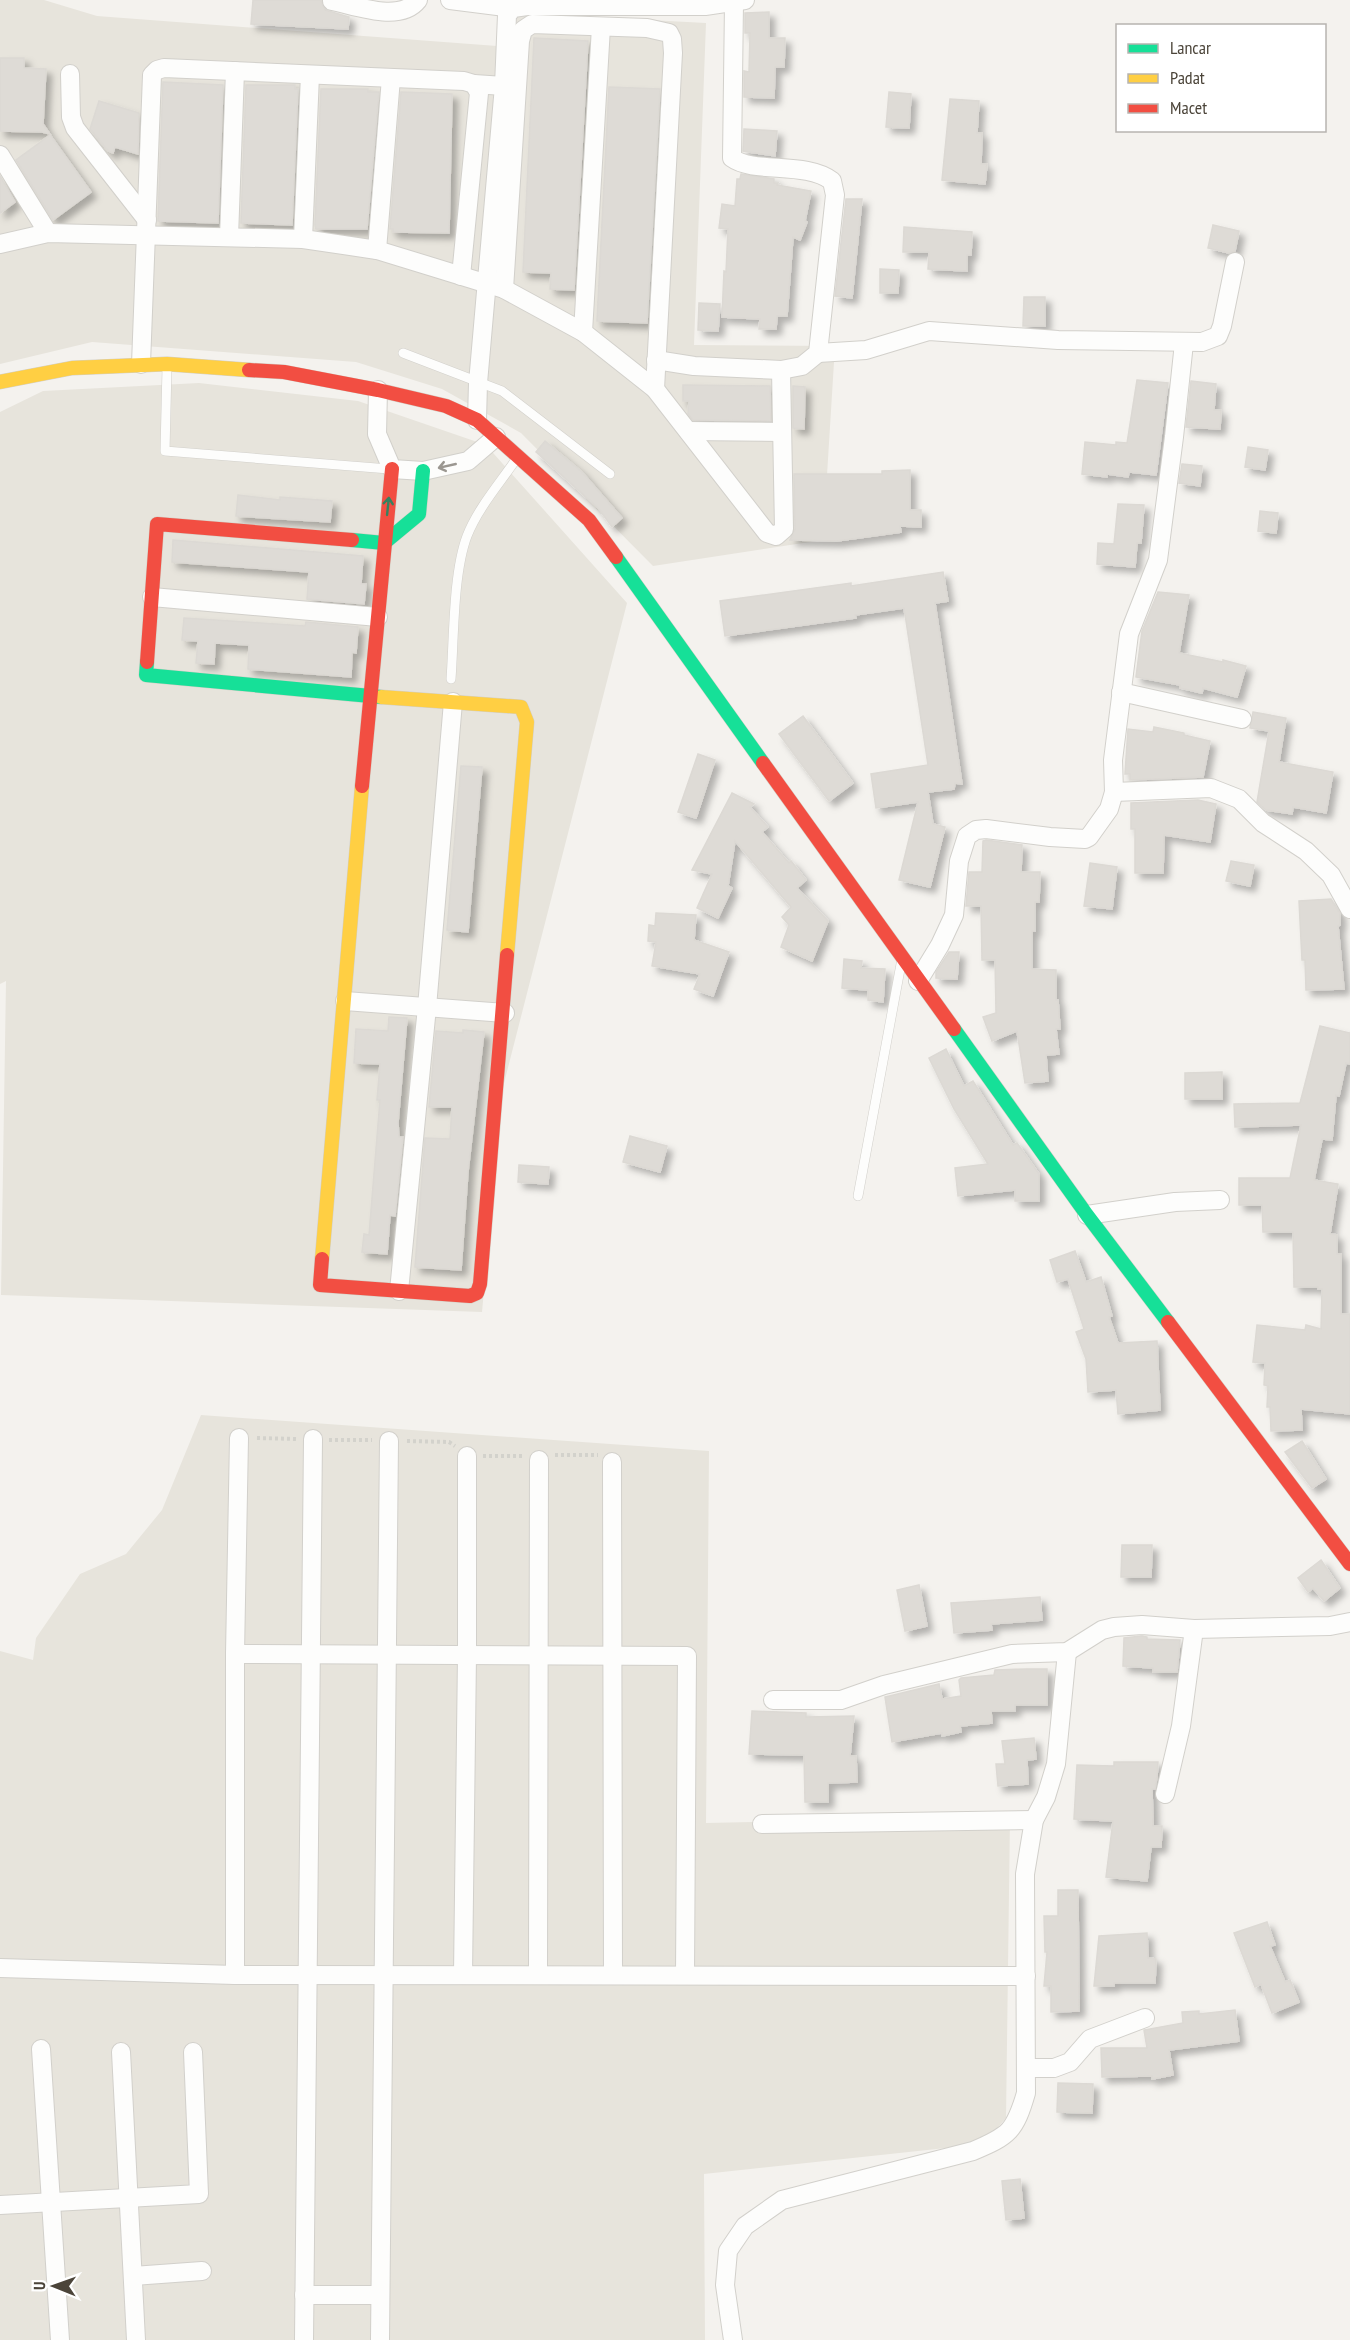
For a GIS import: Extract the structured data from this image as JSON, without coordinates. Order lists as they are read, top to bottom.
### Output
{
  "legend": ["Lancar", "Padat", "Macet"],
  "north": "left"
}
